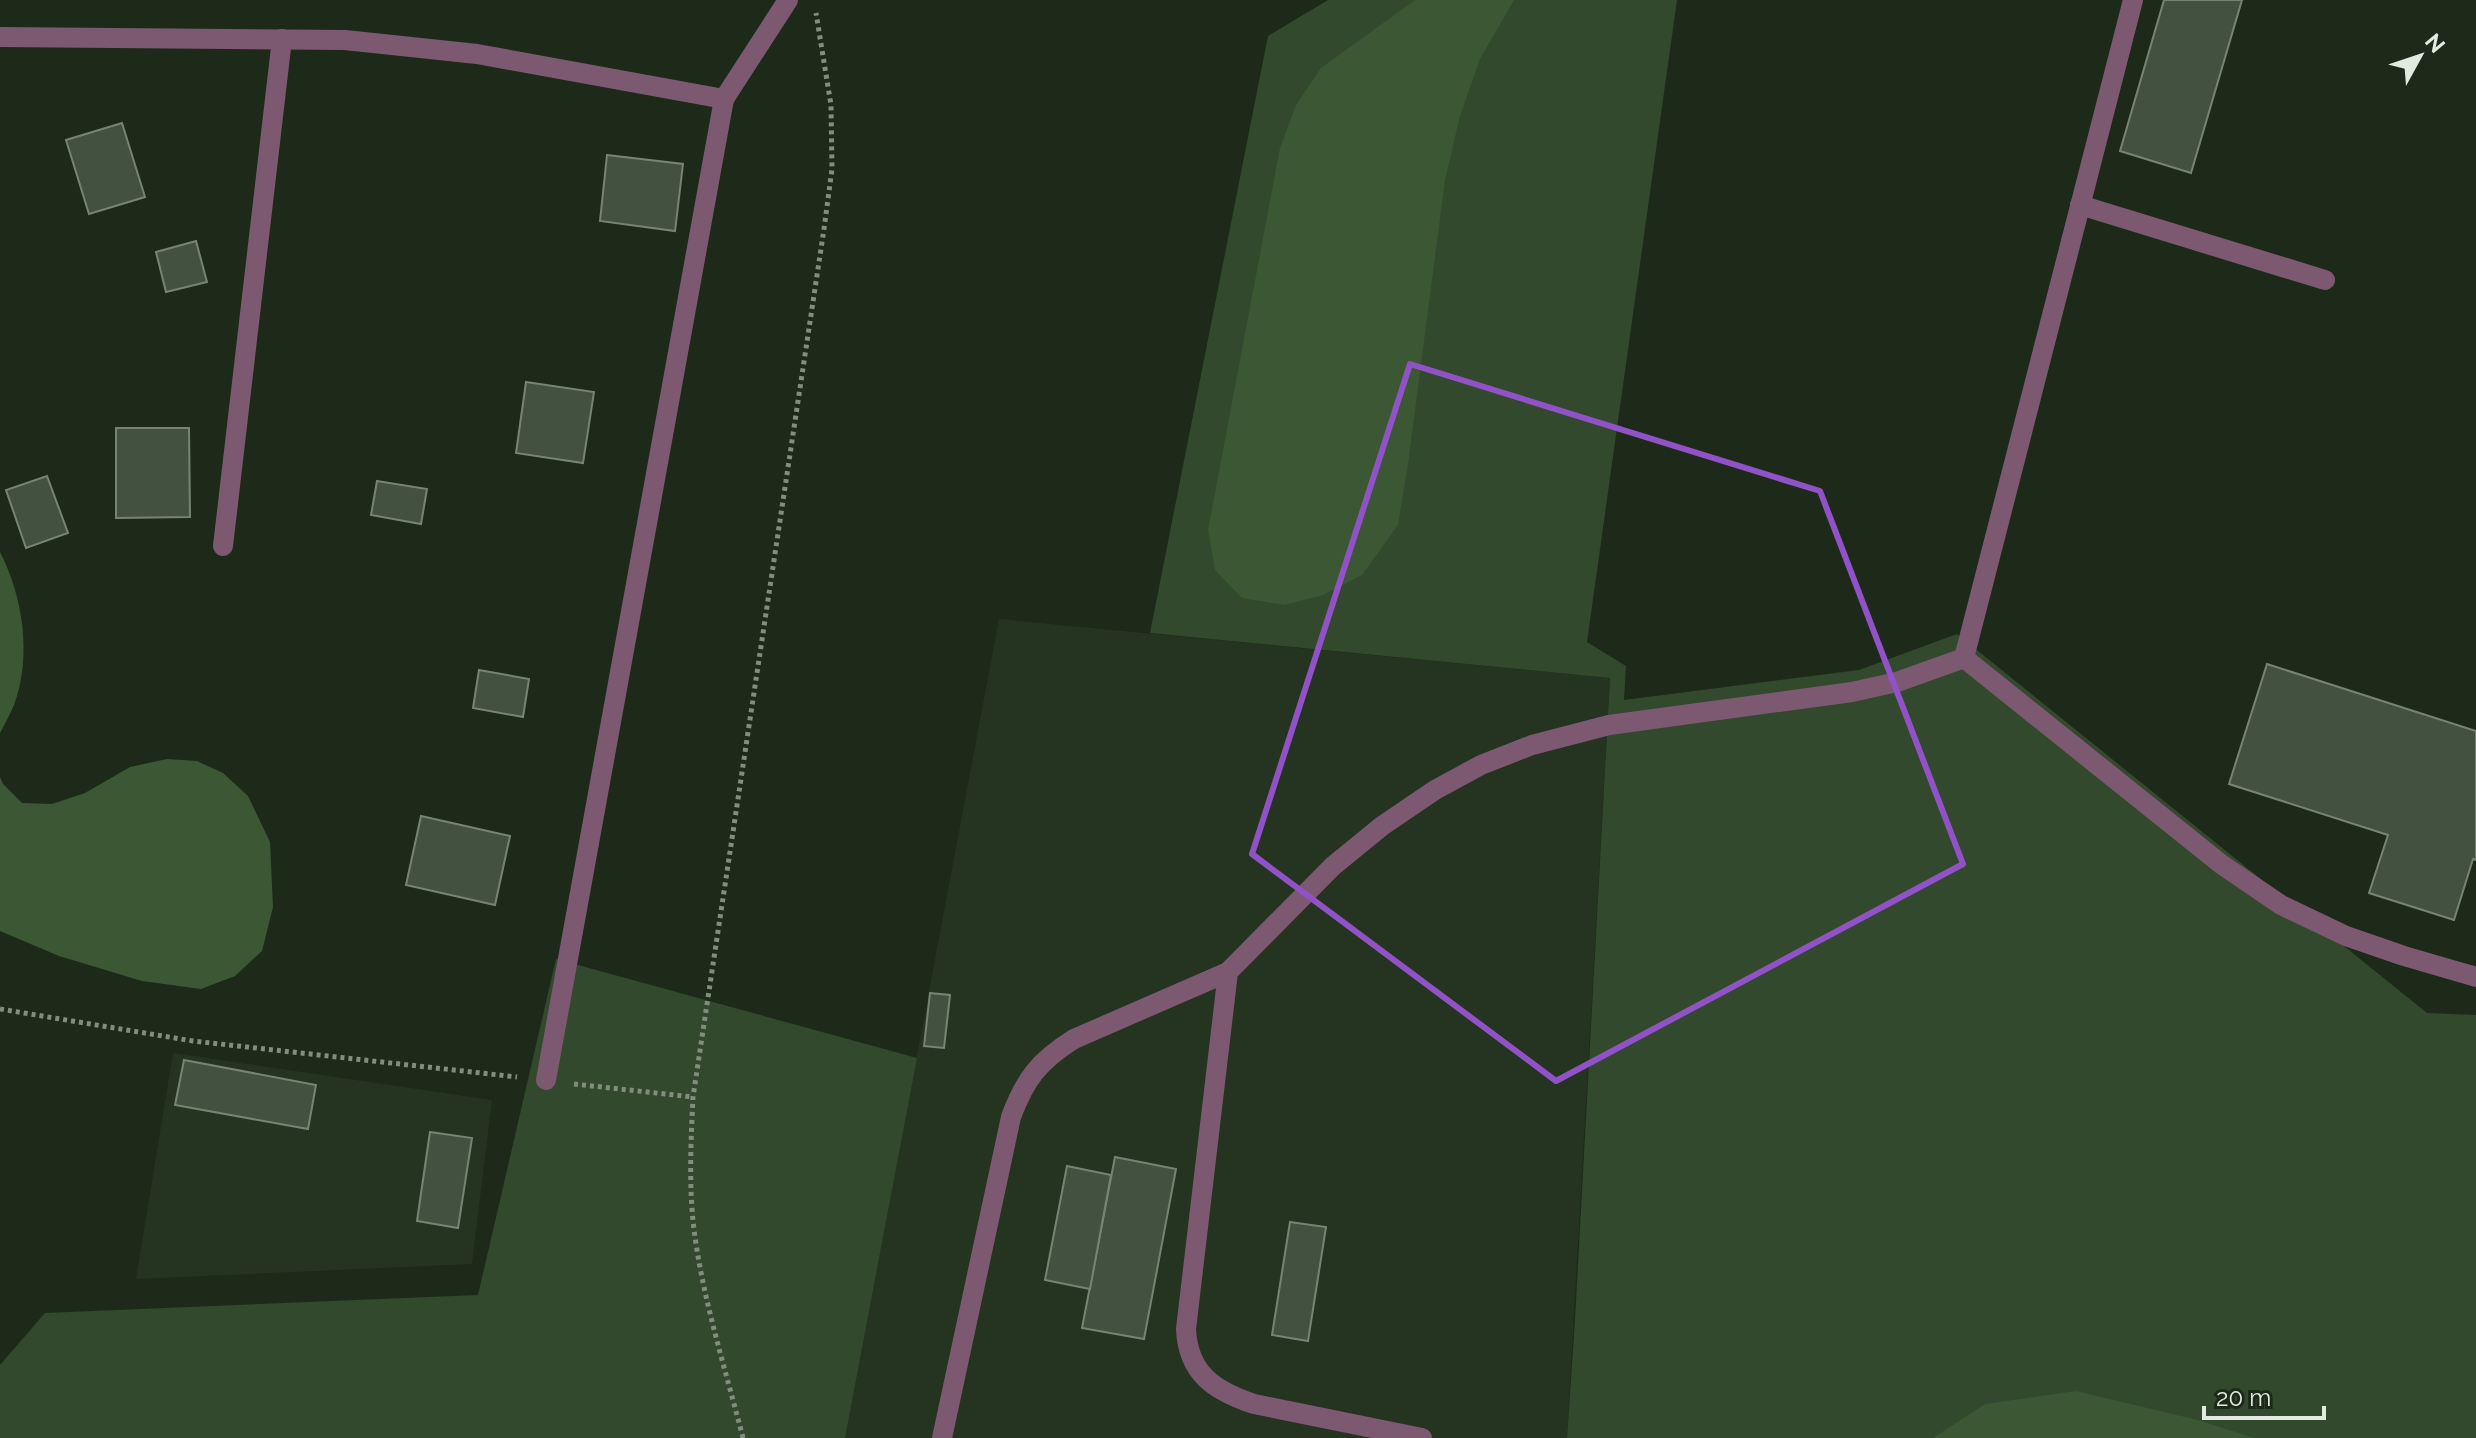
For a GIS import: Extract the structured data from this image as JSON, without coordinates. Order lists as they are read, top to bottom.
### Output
{
  "scale_bar": "20 m",
  "north": "top right"
}
